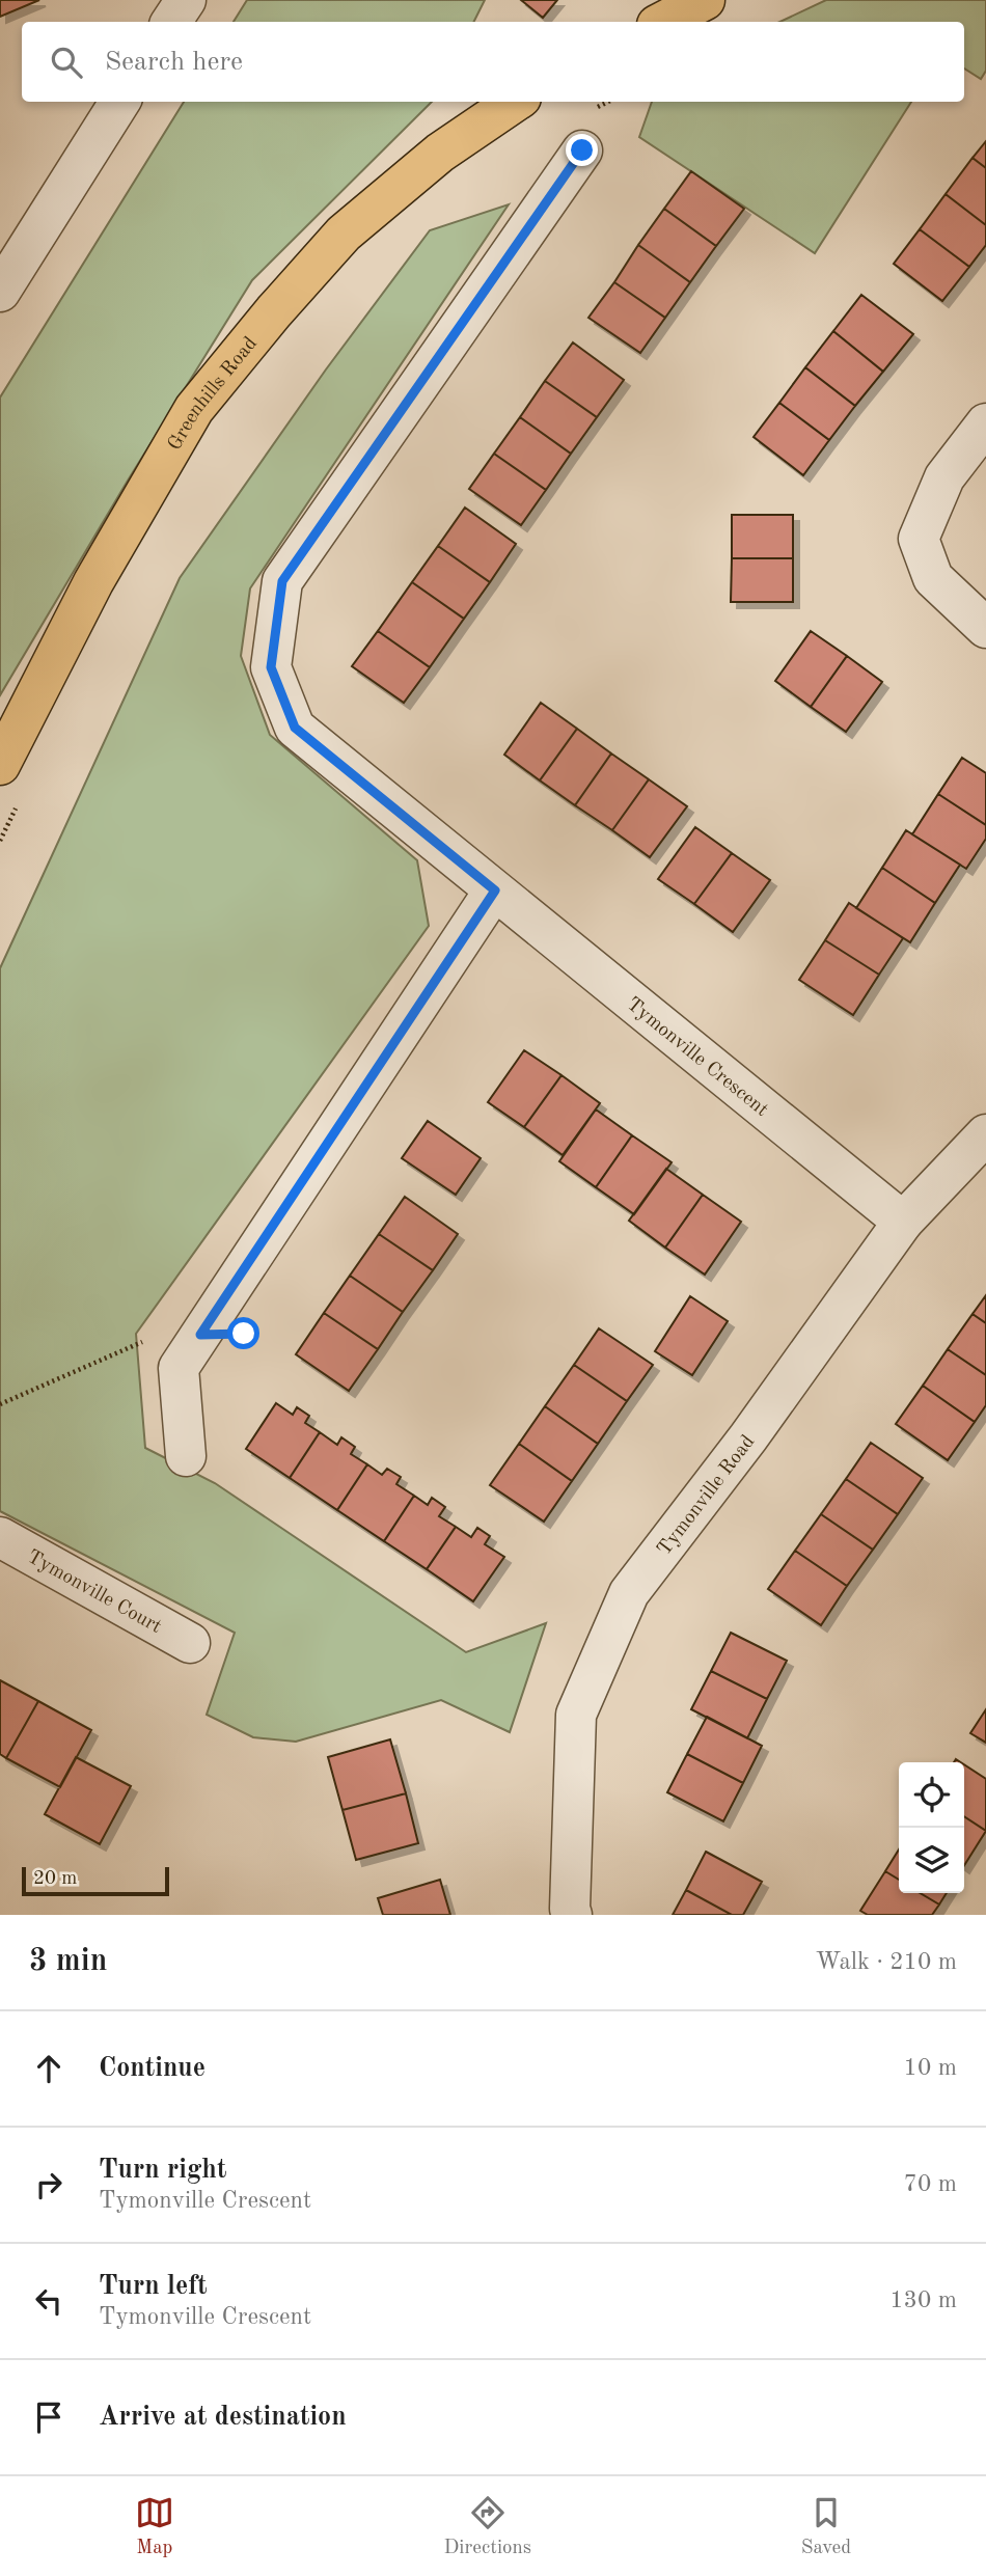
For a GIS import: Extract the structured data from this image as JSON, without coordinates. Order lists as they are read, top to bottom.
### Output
{
  "streets": {
    "main road": ["Greenhills Road"],
    "street": ["Tymonville Crescent", "Tymonville Road", "Tymonville Court"]
  },
  "crossings": [
    ["Tymonville Crescent", "Tymonville Road"]
  ],
  "scale_bar": "20 m",
  "page": {
    "search": "Search here",
    "scale": "20 m",
    "heading": ["3 min", "Walk · 210 m"],
    "list": [
      ["Continue", "10 m"],
      ["Turn right", "Tymonville Crescent", "70 m"],
      ["Turn left", "Tymonville Crescent", "130 m"],
      "Arrive at destination"
    ],
    "nav": ["Map", "Directions", "Saved"]
  }
}
